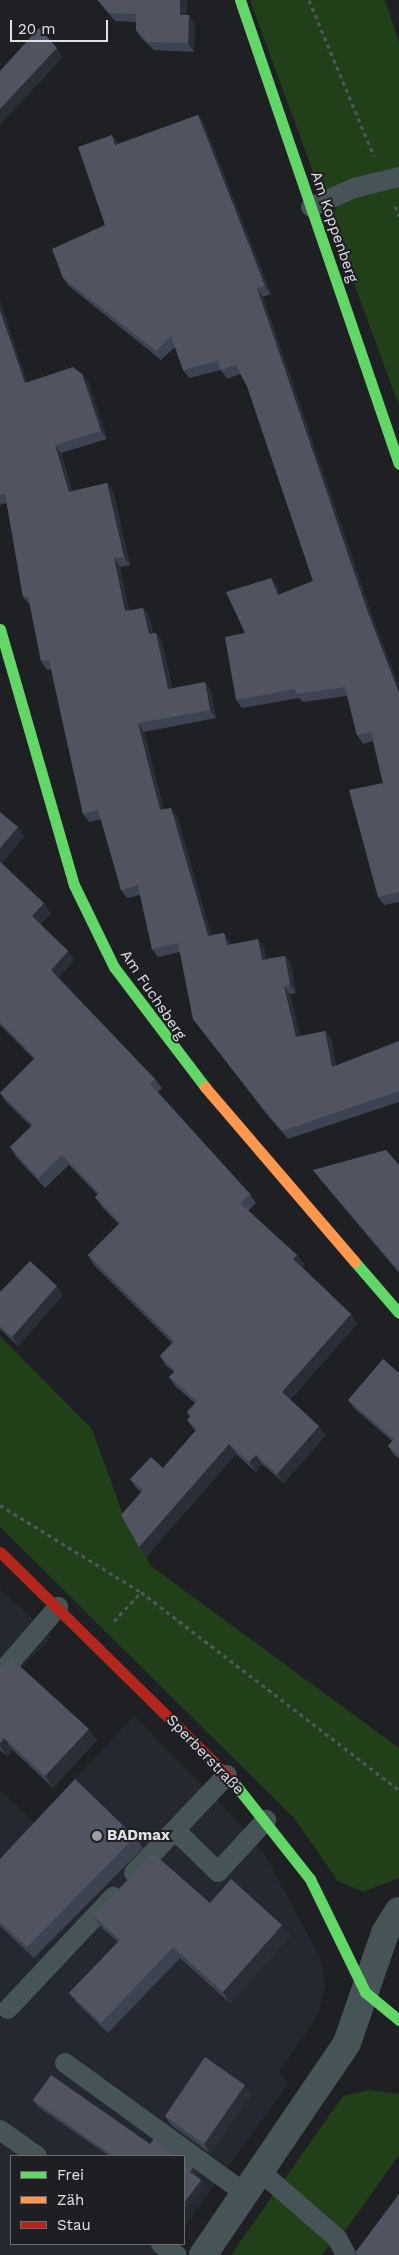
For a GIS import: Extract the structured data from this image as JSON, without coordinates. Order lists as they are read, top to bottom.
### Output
{
  "streets": {
    "street": ["Am Koppenberg", "Am Fuchsberg", "Sperberstraße"]
  },
  "places": ["BADmax"],
  "legend": ["Frei", "Zäh", "Stau"],
  "scale_bar": "20 m"
}
